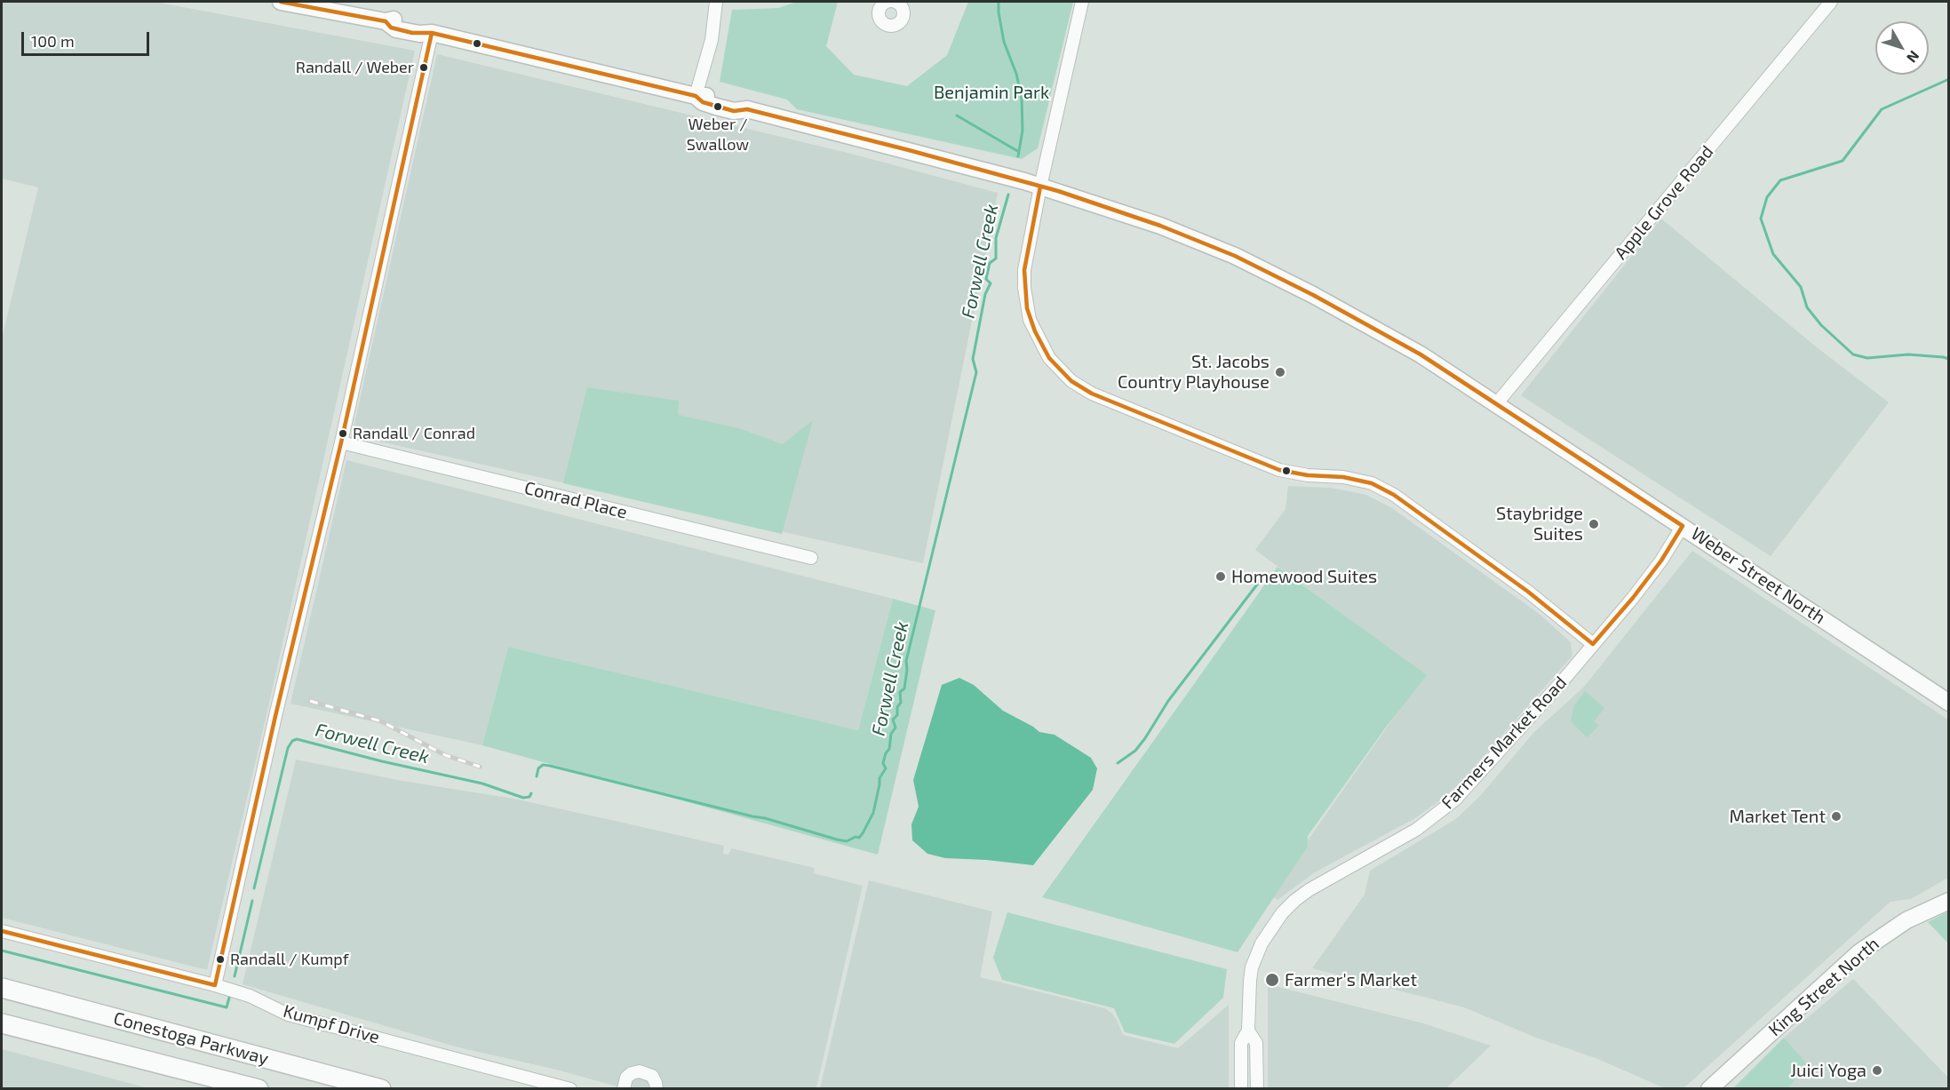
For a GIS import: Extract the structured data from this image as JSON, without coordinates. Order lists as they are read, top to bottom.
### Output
{
  "streets": {
    "highway": ["Conestoga Parkway"],
    "main road": ["Weber Street North", "King Street North"],
    "street": [
      "Apple Grove Road",
      "Conrad Place",
      "Farmers Market Road",
      "Kumpf Drive"
    ]
  },
  "crossings": [
    ["Apple Grove Road", "Weber Street North"],
    ["Weber Street North", "Farmers Market Road"]
  ],
  "water": ["Forwell Creek"],
  "parks": ["Benjamin Park"],
  "places": [
    "Randall / Weber",
    "Weber / Swallow",
    "St. Jacobs Country Playhouse",
    "Randall / Conrad",
    "Staybridge Suites",
    "Homewood Suites",
    "Market Tent",
    "Randall / Kumpf",
    "Farmer's Market",
    "Juici Yoga"
  ],
  "scale_bar": "100 m",
  "north": "bottom right"
}
